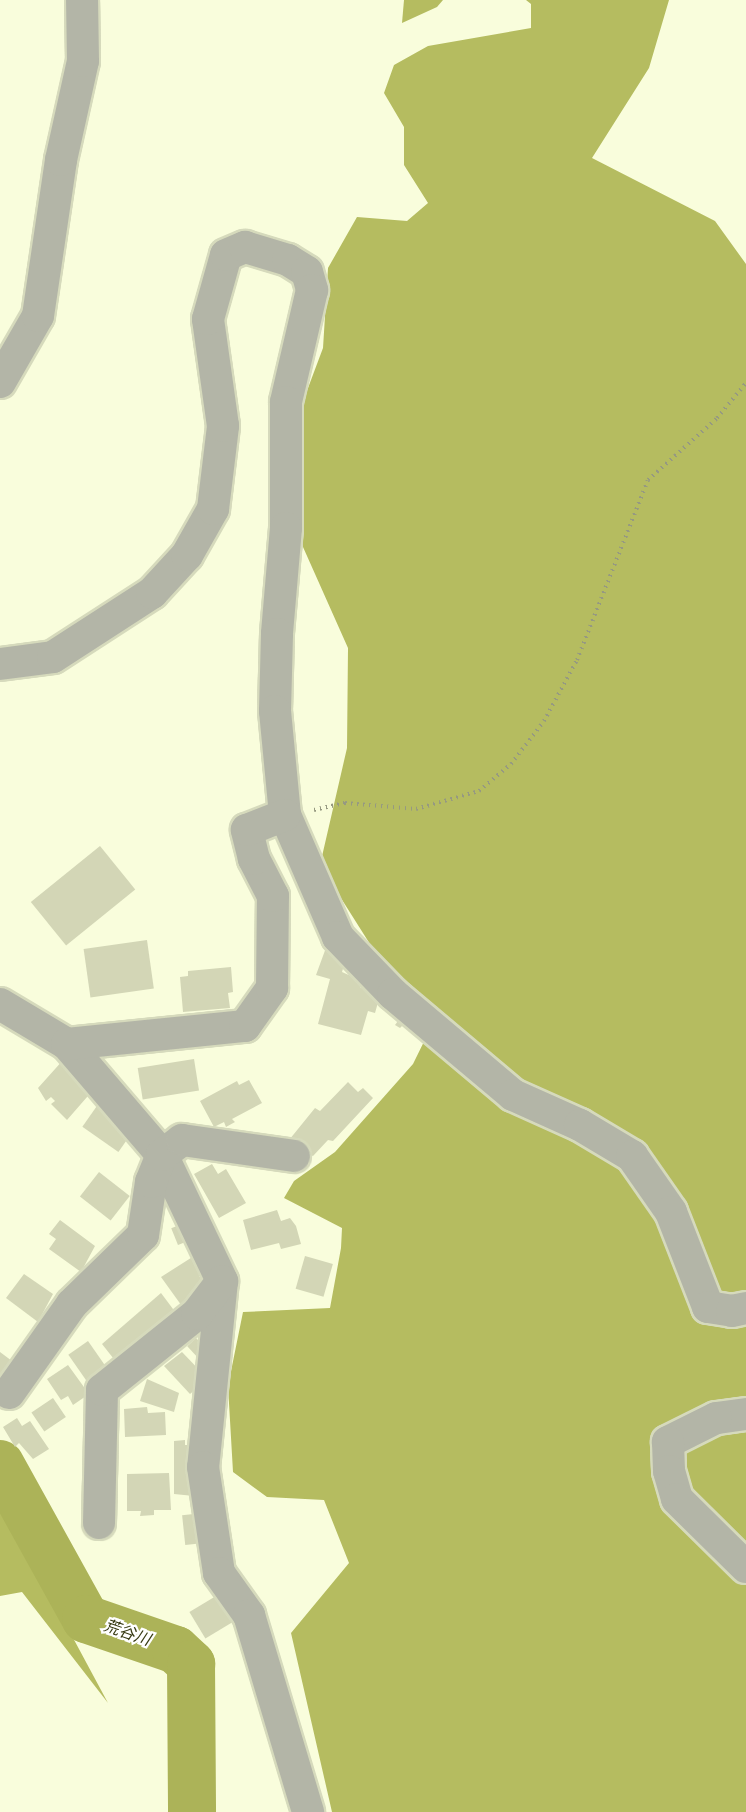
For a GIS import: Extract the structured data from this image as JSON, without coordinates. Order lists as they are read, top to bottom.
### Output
{
  "water": ["荒谷川"]
}
